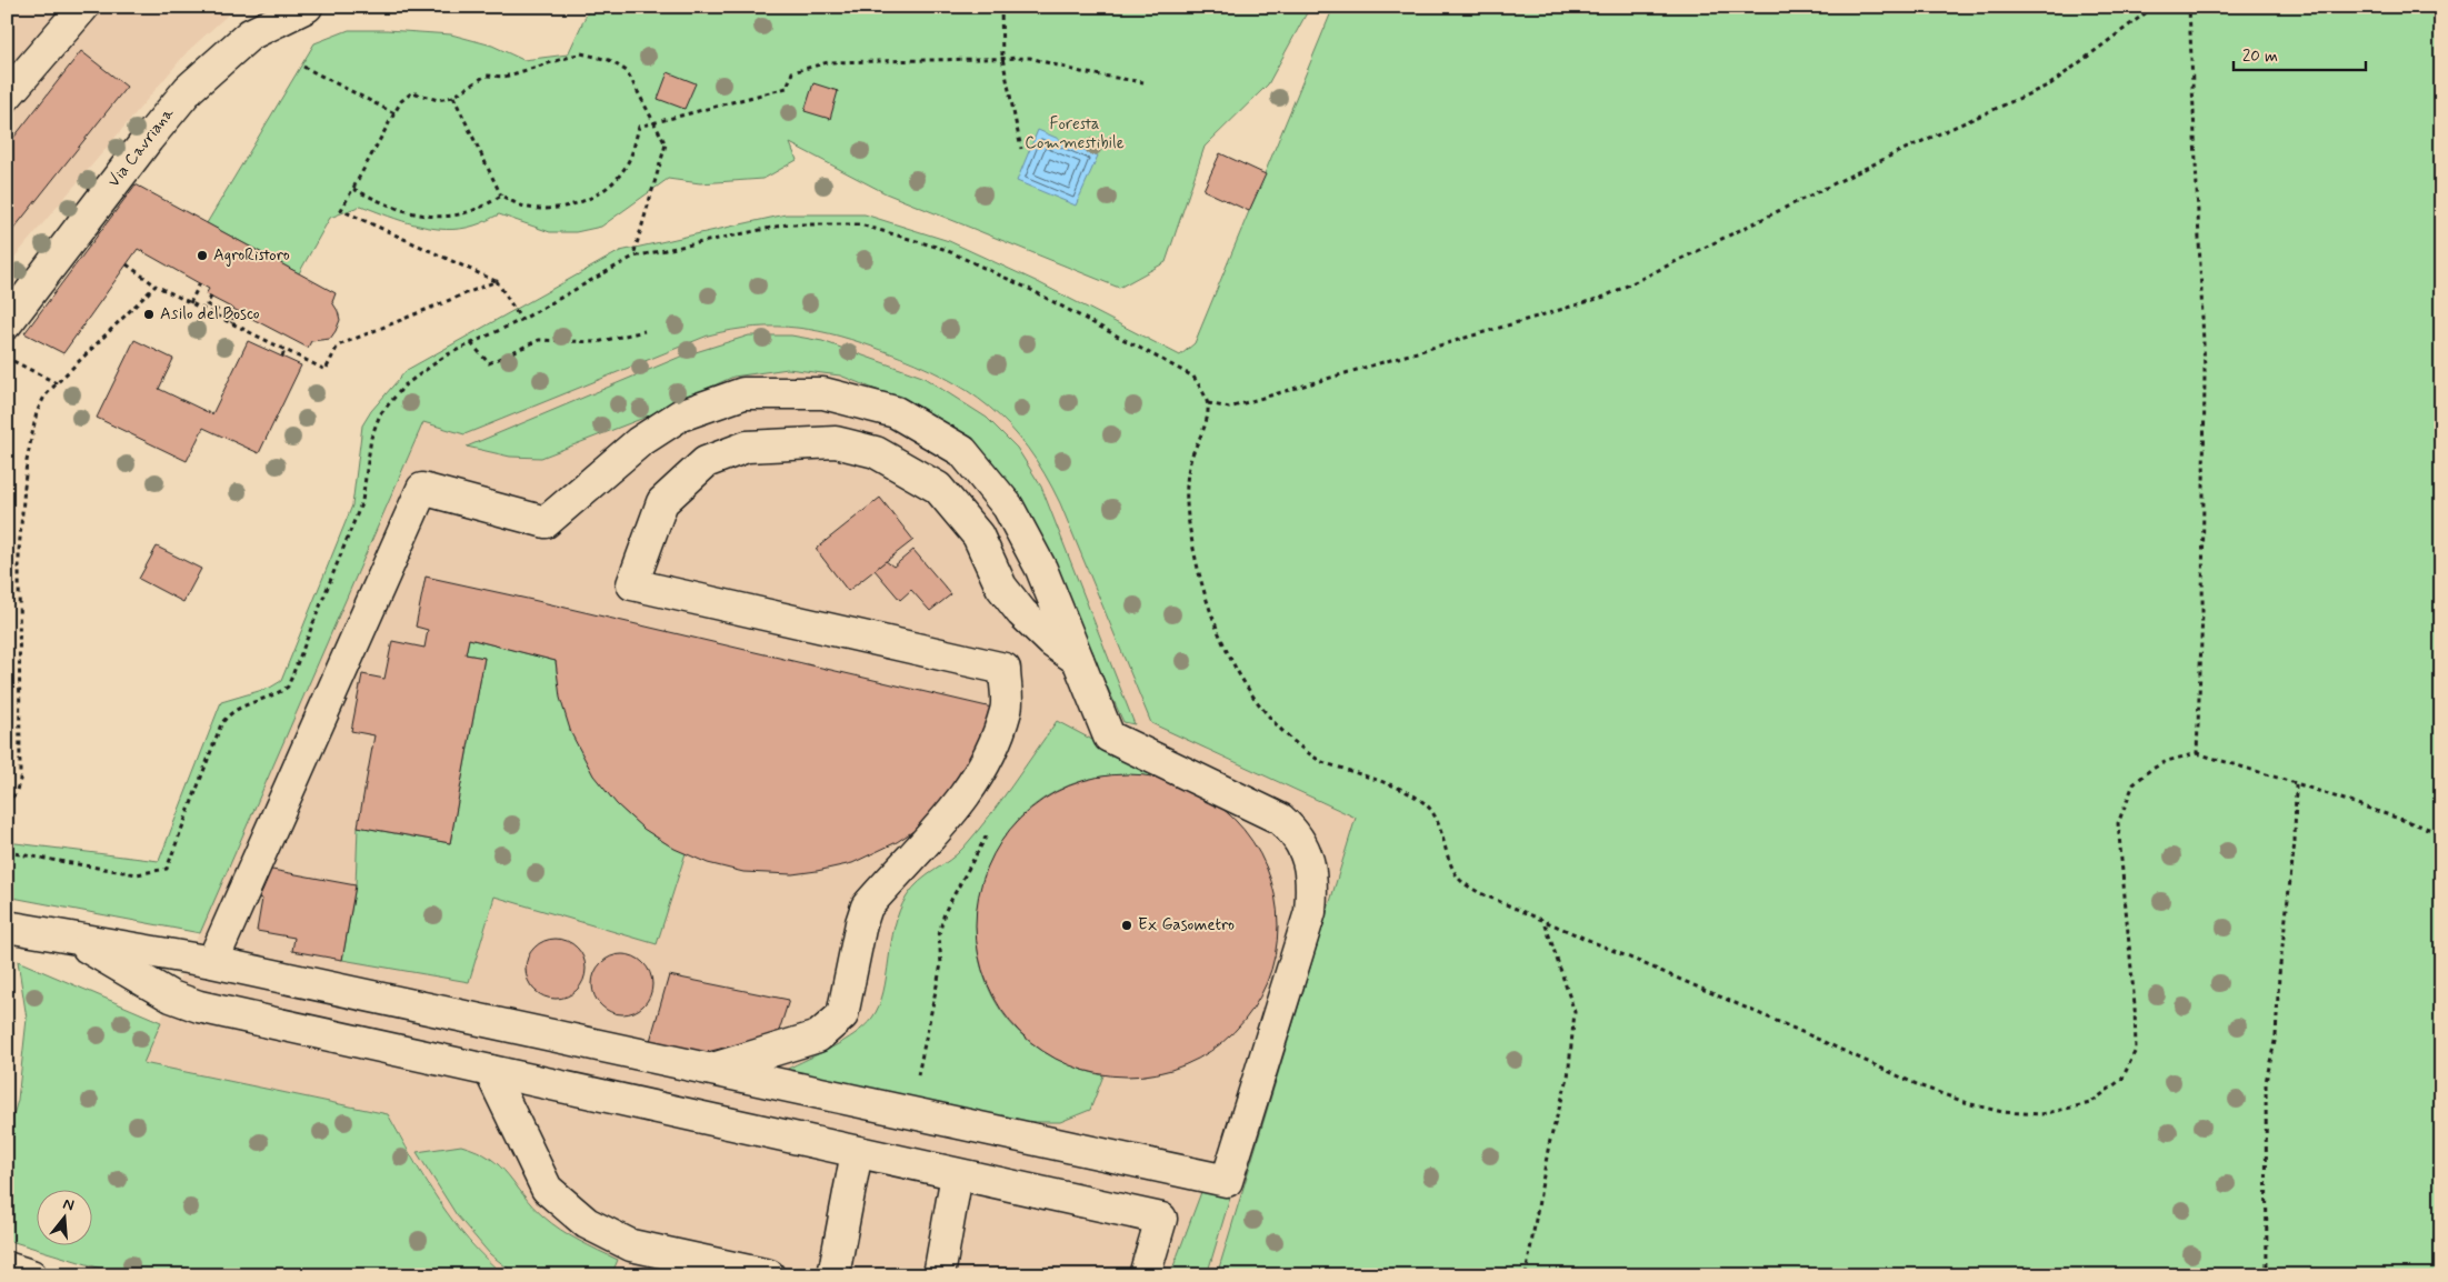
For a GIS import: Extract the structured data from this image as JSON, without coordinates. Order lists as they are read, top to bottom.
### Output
{
  "streets": {
    "street": ["Via Cavriana"]
  },
  "parks": ["Foresta Commestibile"],
  "places": ["AgroRistoro", "Asilo del Bosco", "Ex Gasometro"],
  "scale_bar": "20 m",
  "north": "top"
}
